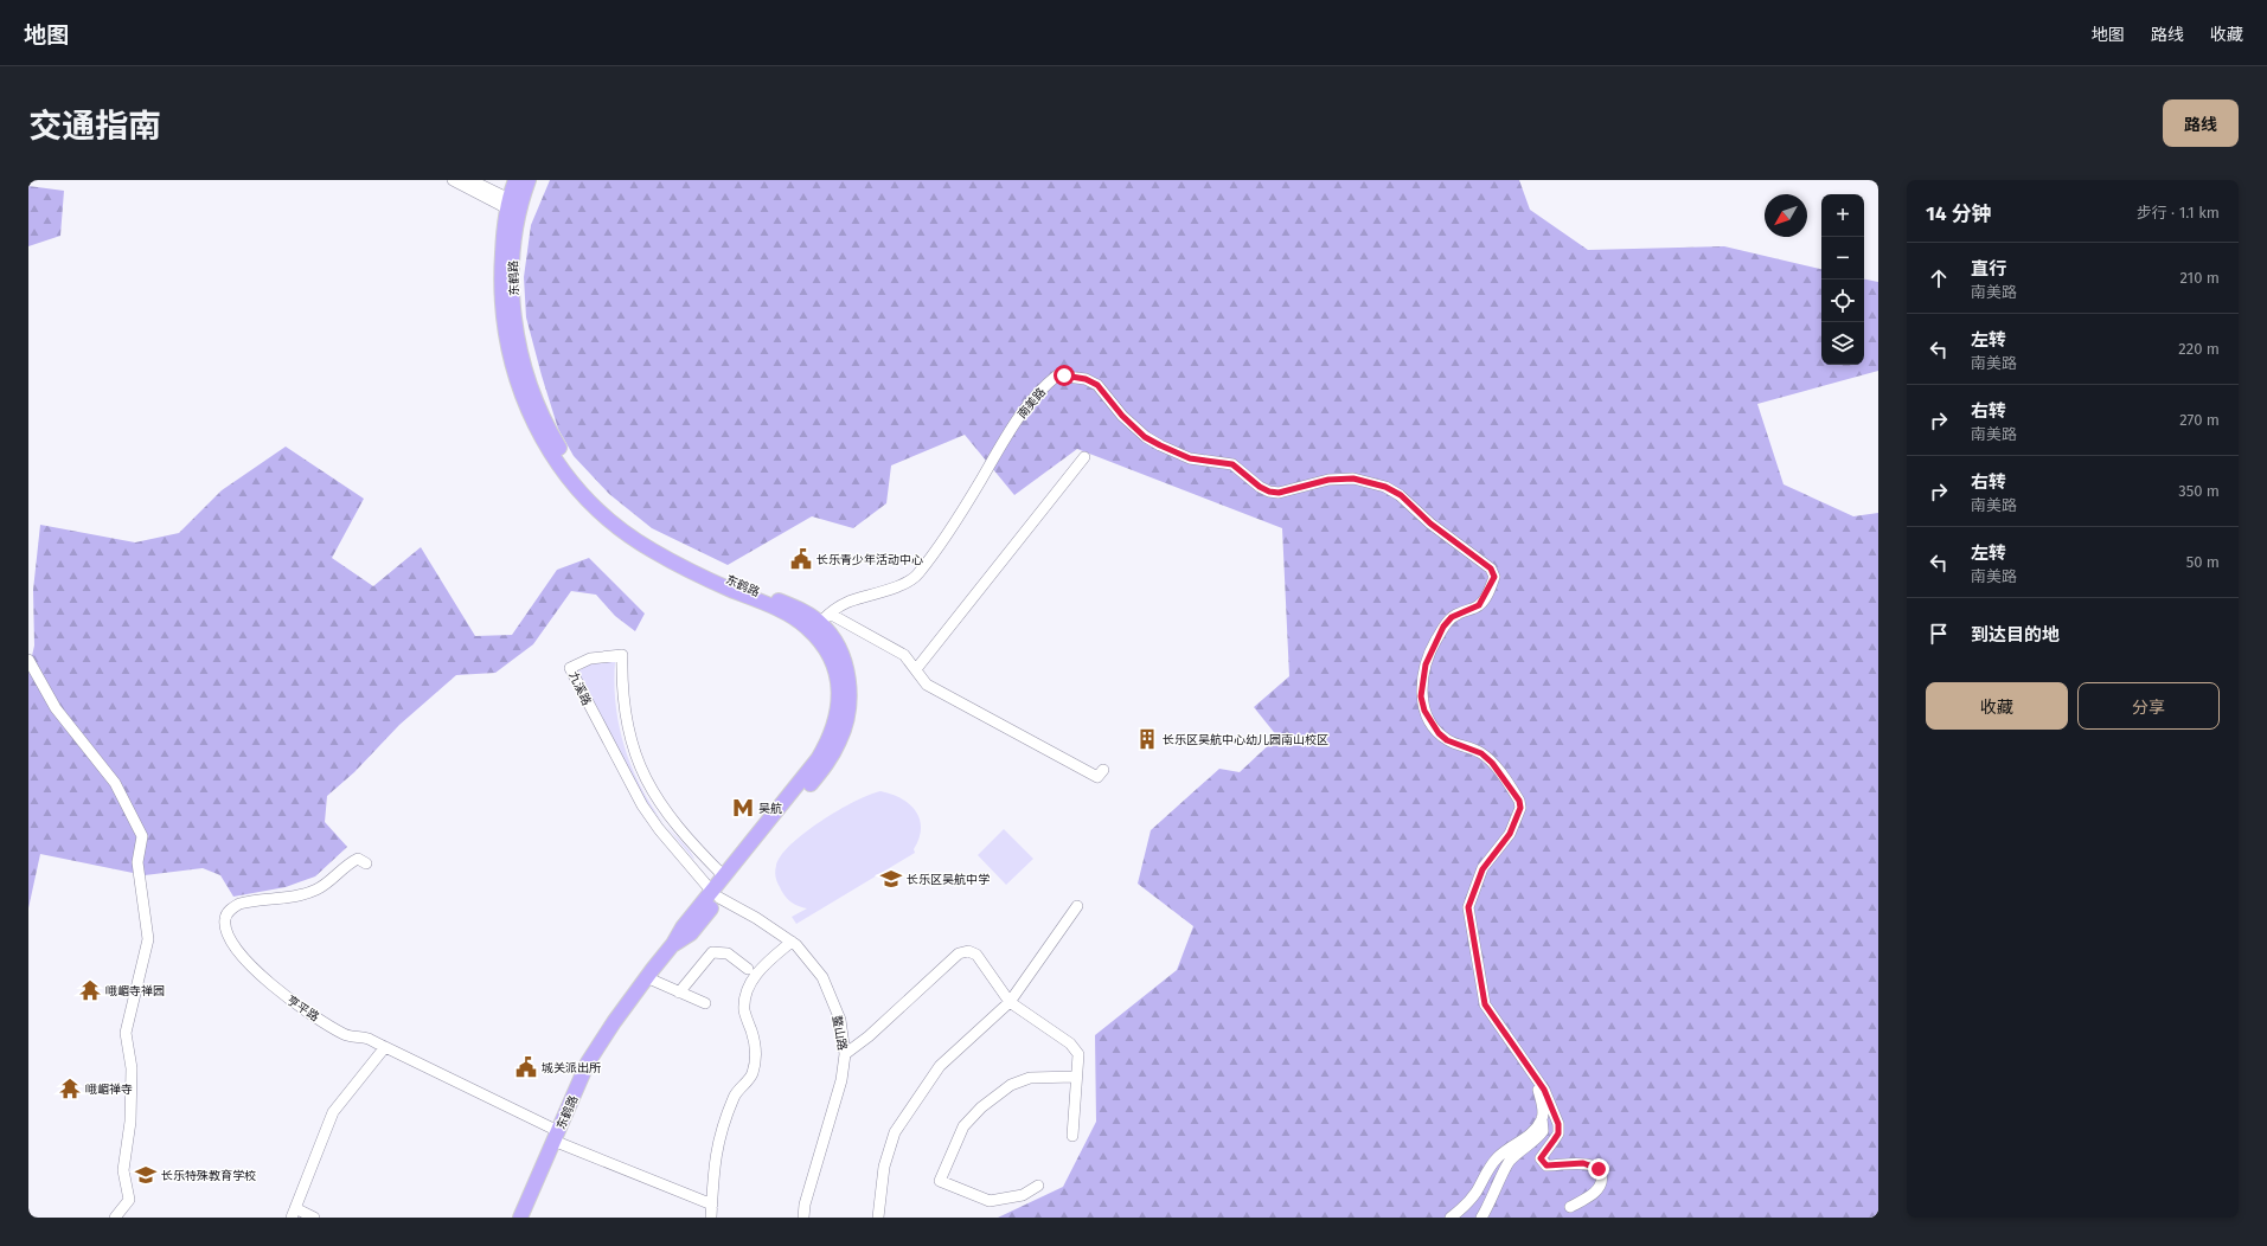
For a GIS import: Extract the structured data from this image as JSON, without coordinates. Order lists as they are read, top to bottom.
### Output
{
  "streets": {
    "main road": ["东鹤路"],
    "street": [
      "南美路",
      "九溪路",
      "亨平路",
      "鳌山路"
    ]
  },
  "crossings": [
    ["东鹤路", "南美路"],
    ["东鹤路", "九溪路"],
    ["东鹤路", "亨平路"],
    ["东鹤路", "鳌山路"],
    ["九溪路", "鳌山路"]
  ],
  "places": {
    "public building": ["长乐青少年活动中心", "城关派出所"],
    "building": ["长乐区吴航中心幼儿园南山校区"],
    "metro station": ["吴航"],
    "school or university": ["长乐区吴航中学", "长乐特殊教育学校"],
    "temple": ["峨嵋寺禅园", "峨嵋禅寺"]
  },
  "north": "bottom left",
  "page": {
    "header": "地图",
    "nav": ["地图", "路线", "收藏"],
    "title": "交通指南",
    "buttons": [
      "路线",
      ["收藏", "分享"]
    ],
    "heading": ["14 分钟", "步行 · 1.1 km"],
    "map_buttons": ["+", "−"],
    "list": [
      ["直行", "南美路", "210 m"],
      ["左转", "南美路", "220 m"],
      ["右转", "南美路", "270 m"],
      ["右转", "南美路", "350 m"],
      ["左转", "南美路", "50 m"],
      "到达目的地"
    ]
  }
}
